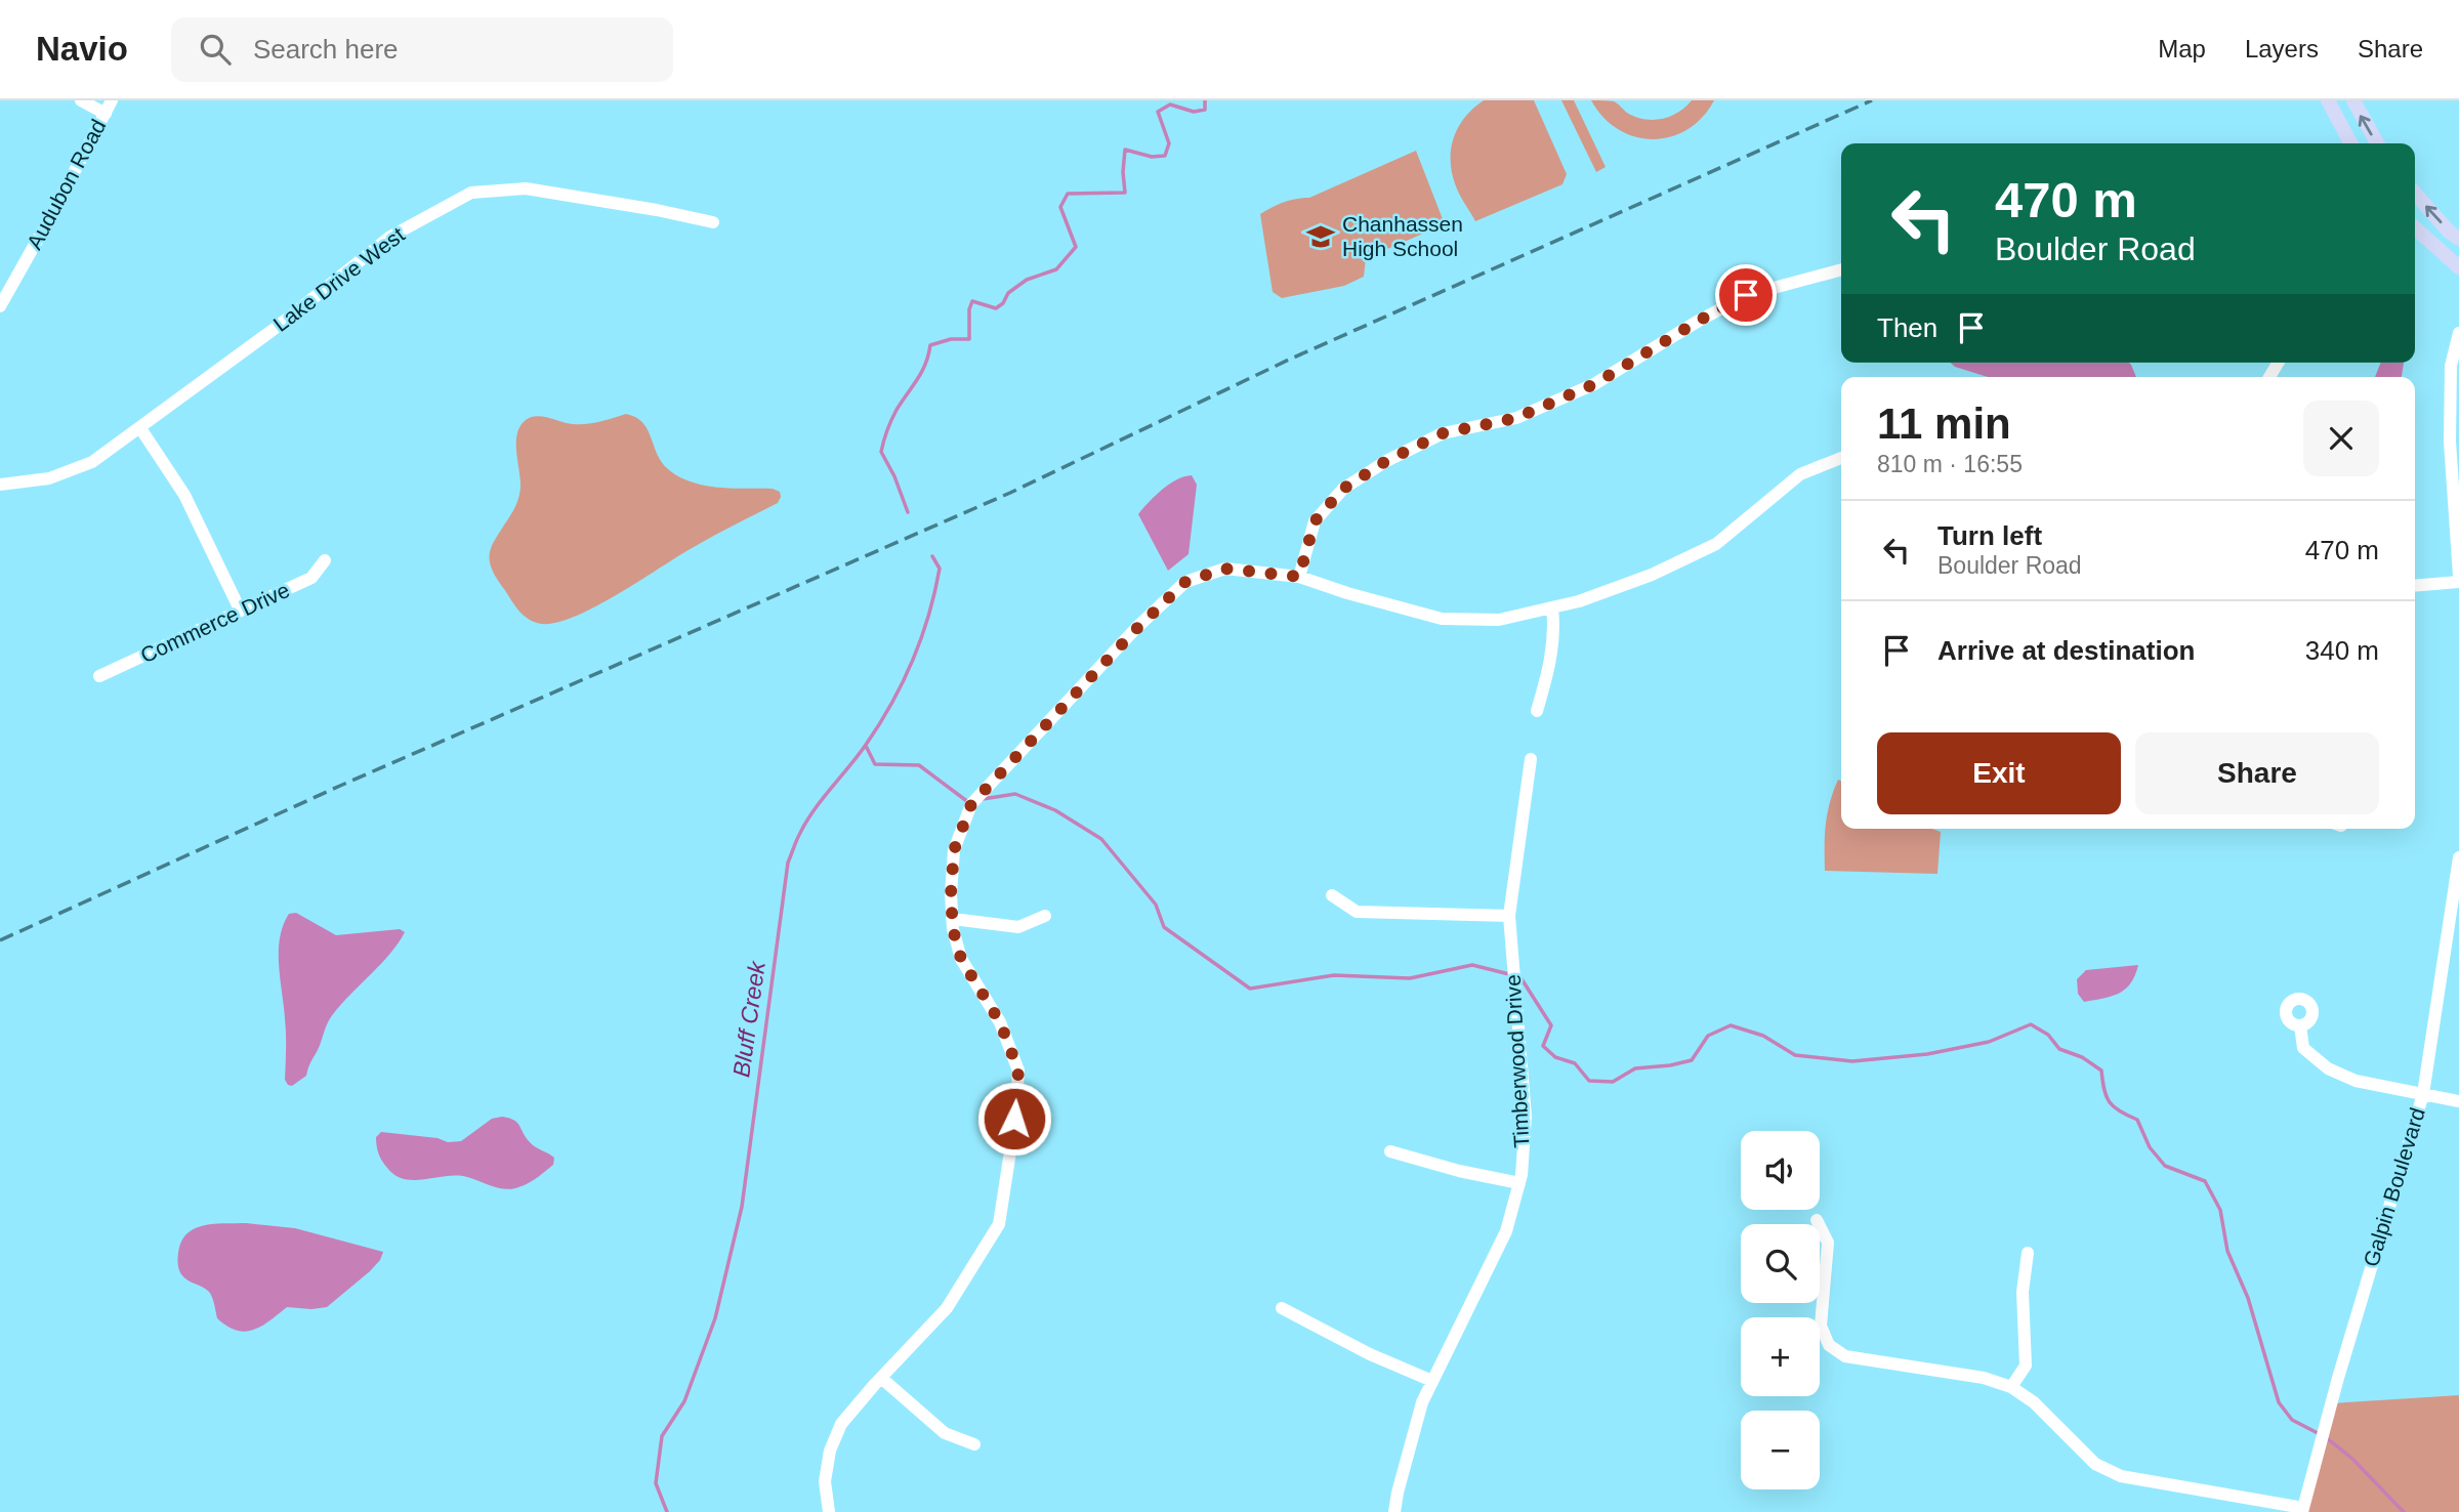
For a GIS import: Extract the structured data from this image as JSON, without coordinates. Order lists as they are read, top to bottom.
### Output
{
  "streets": {
    "street": [
      "Audubon Road",
      "Lake Drive West",
      "Commerce Drive",
      "Timberwood Drive",
      "Galpin Boulevard"
    ]
  },
  "water": ["Bluff Creek"],
  "places": {
    "school or university": ["Chanhassen High School"]
  },
  "page": {
    "header": "Navio",
    "search": "Search here",
    "nav": ["Map", "Layers", "Share"],
    "turn": ["470 m", "Boulder Road"],
    "then": "Then",
    "heading": ["11 min", "810 m · 16:55"],
    "list": [
      {
        "name": "Turn left",
        "note": "Boulder Road",
        "value": "470 m"
      },
      {
        "name": "Arrive at destination",
        "value": "340 m"
      }
    ],
    "buttons": ["Exit", "Share"],
    "map_buttons": ["+", "−"]
  }
}
